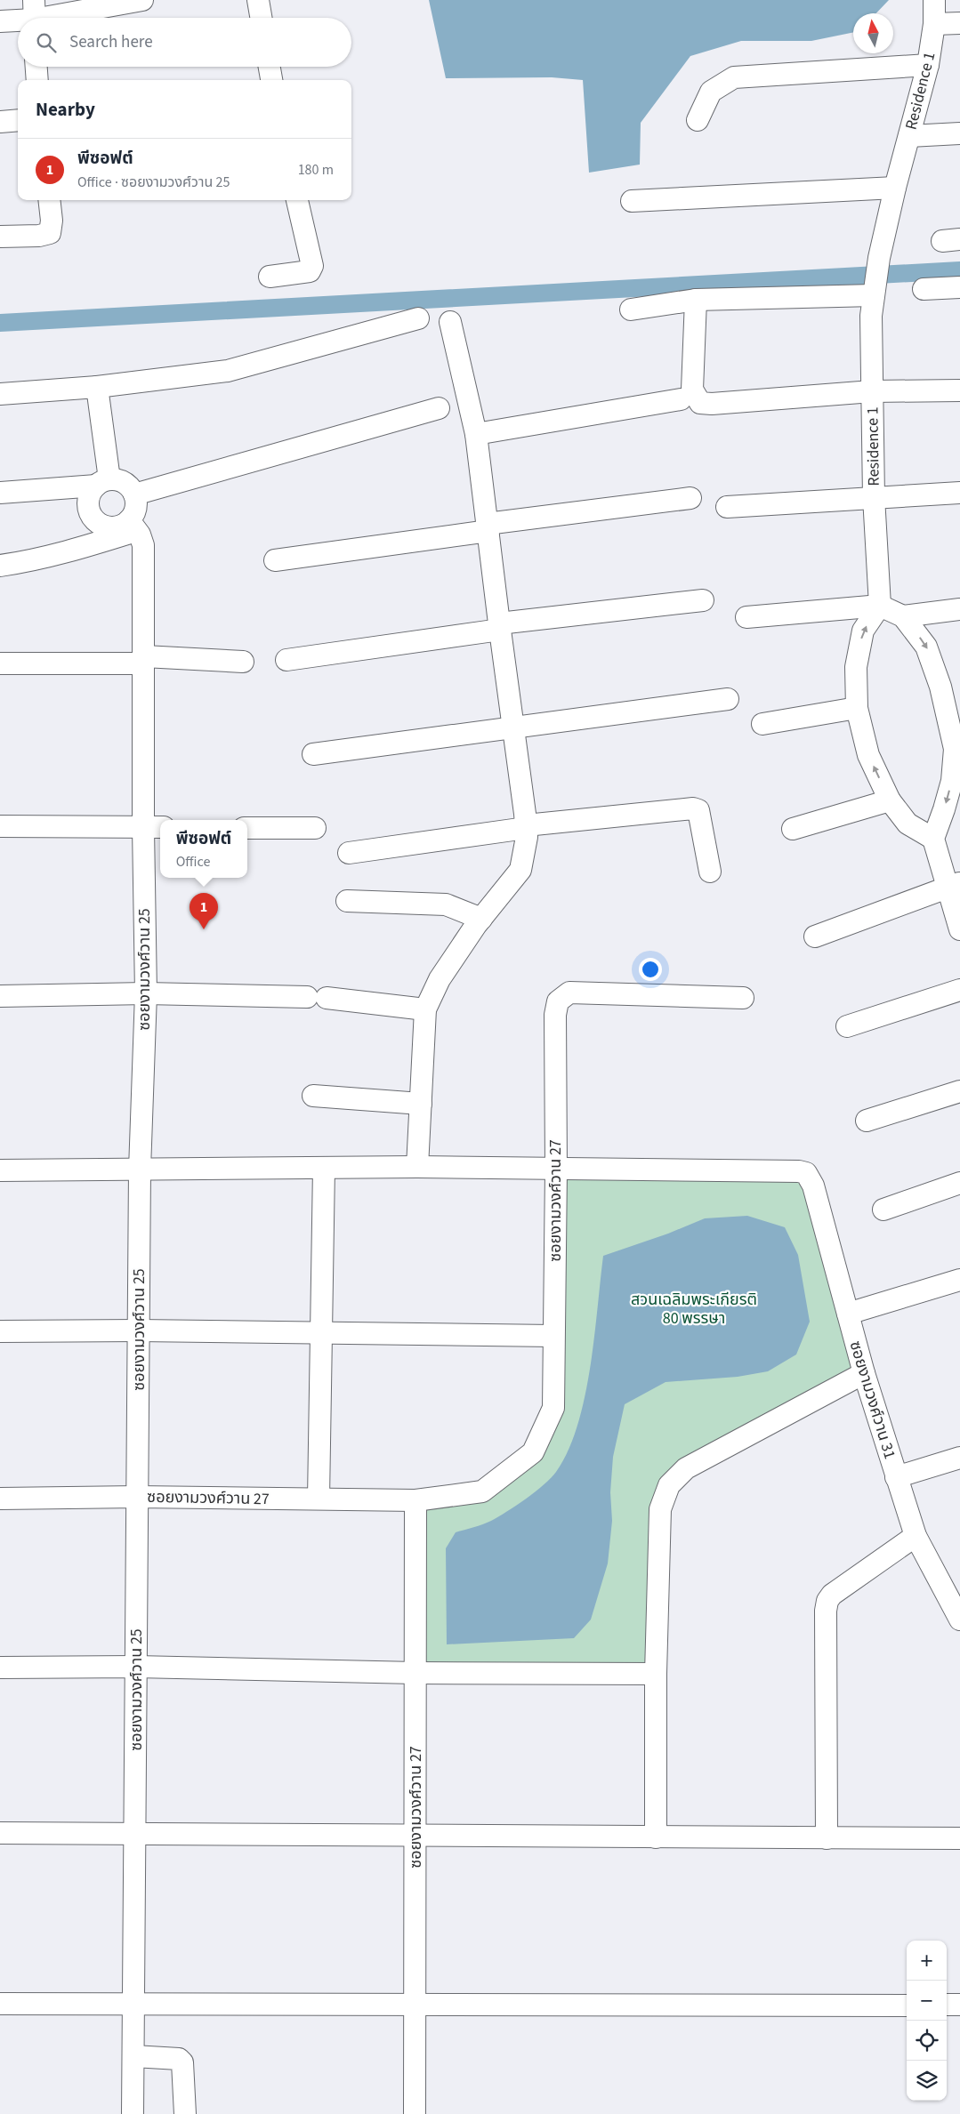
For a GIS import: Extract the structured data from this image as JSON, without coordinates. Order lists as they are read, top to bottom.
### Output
{
  "streets": {
    "street": [
      "Residence 1",
      "ซอยงามวงศ์วาน 25",
      "ซอยงามวงศ์วาน 27",
      "ซอยงามวงศ์วาน 31"
    ]
  },
  "crossings": [
    ["ซอยงามวงศ์วาน 25", "ซอยงามวงศ์วาน 27"],
    ["ซอยงามวงศ์วาน 27", "ซอยงามวงศ์วาน 31"]
  ],
  "parks": ["สวนเฉลิมพระเกียรติ 80 พรรษา"],
  "north": "top",
  "page": {
    "search": "Search here",
    "heading": "Nearby",
    "list": [
      {
        "mark": "1",
        "name": "พีซอฟต์",
        "note": "Office · ซอยงามวงศ์วาน 25",
        "value": "180 m"
      }
    ],
    "popup": ["พีซอฟต์", "Office"],
    "pins": "1",
    "map_buttons": ["+", "−"]
  }
}
